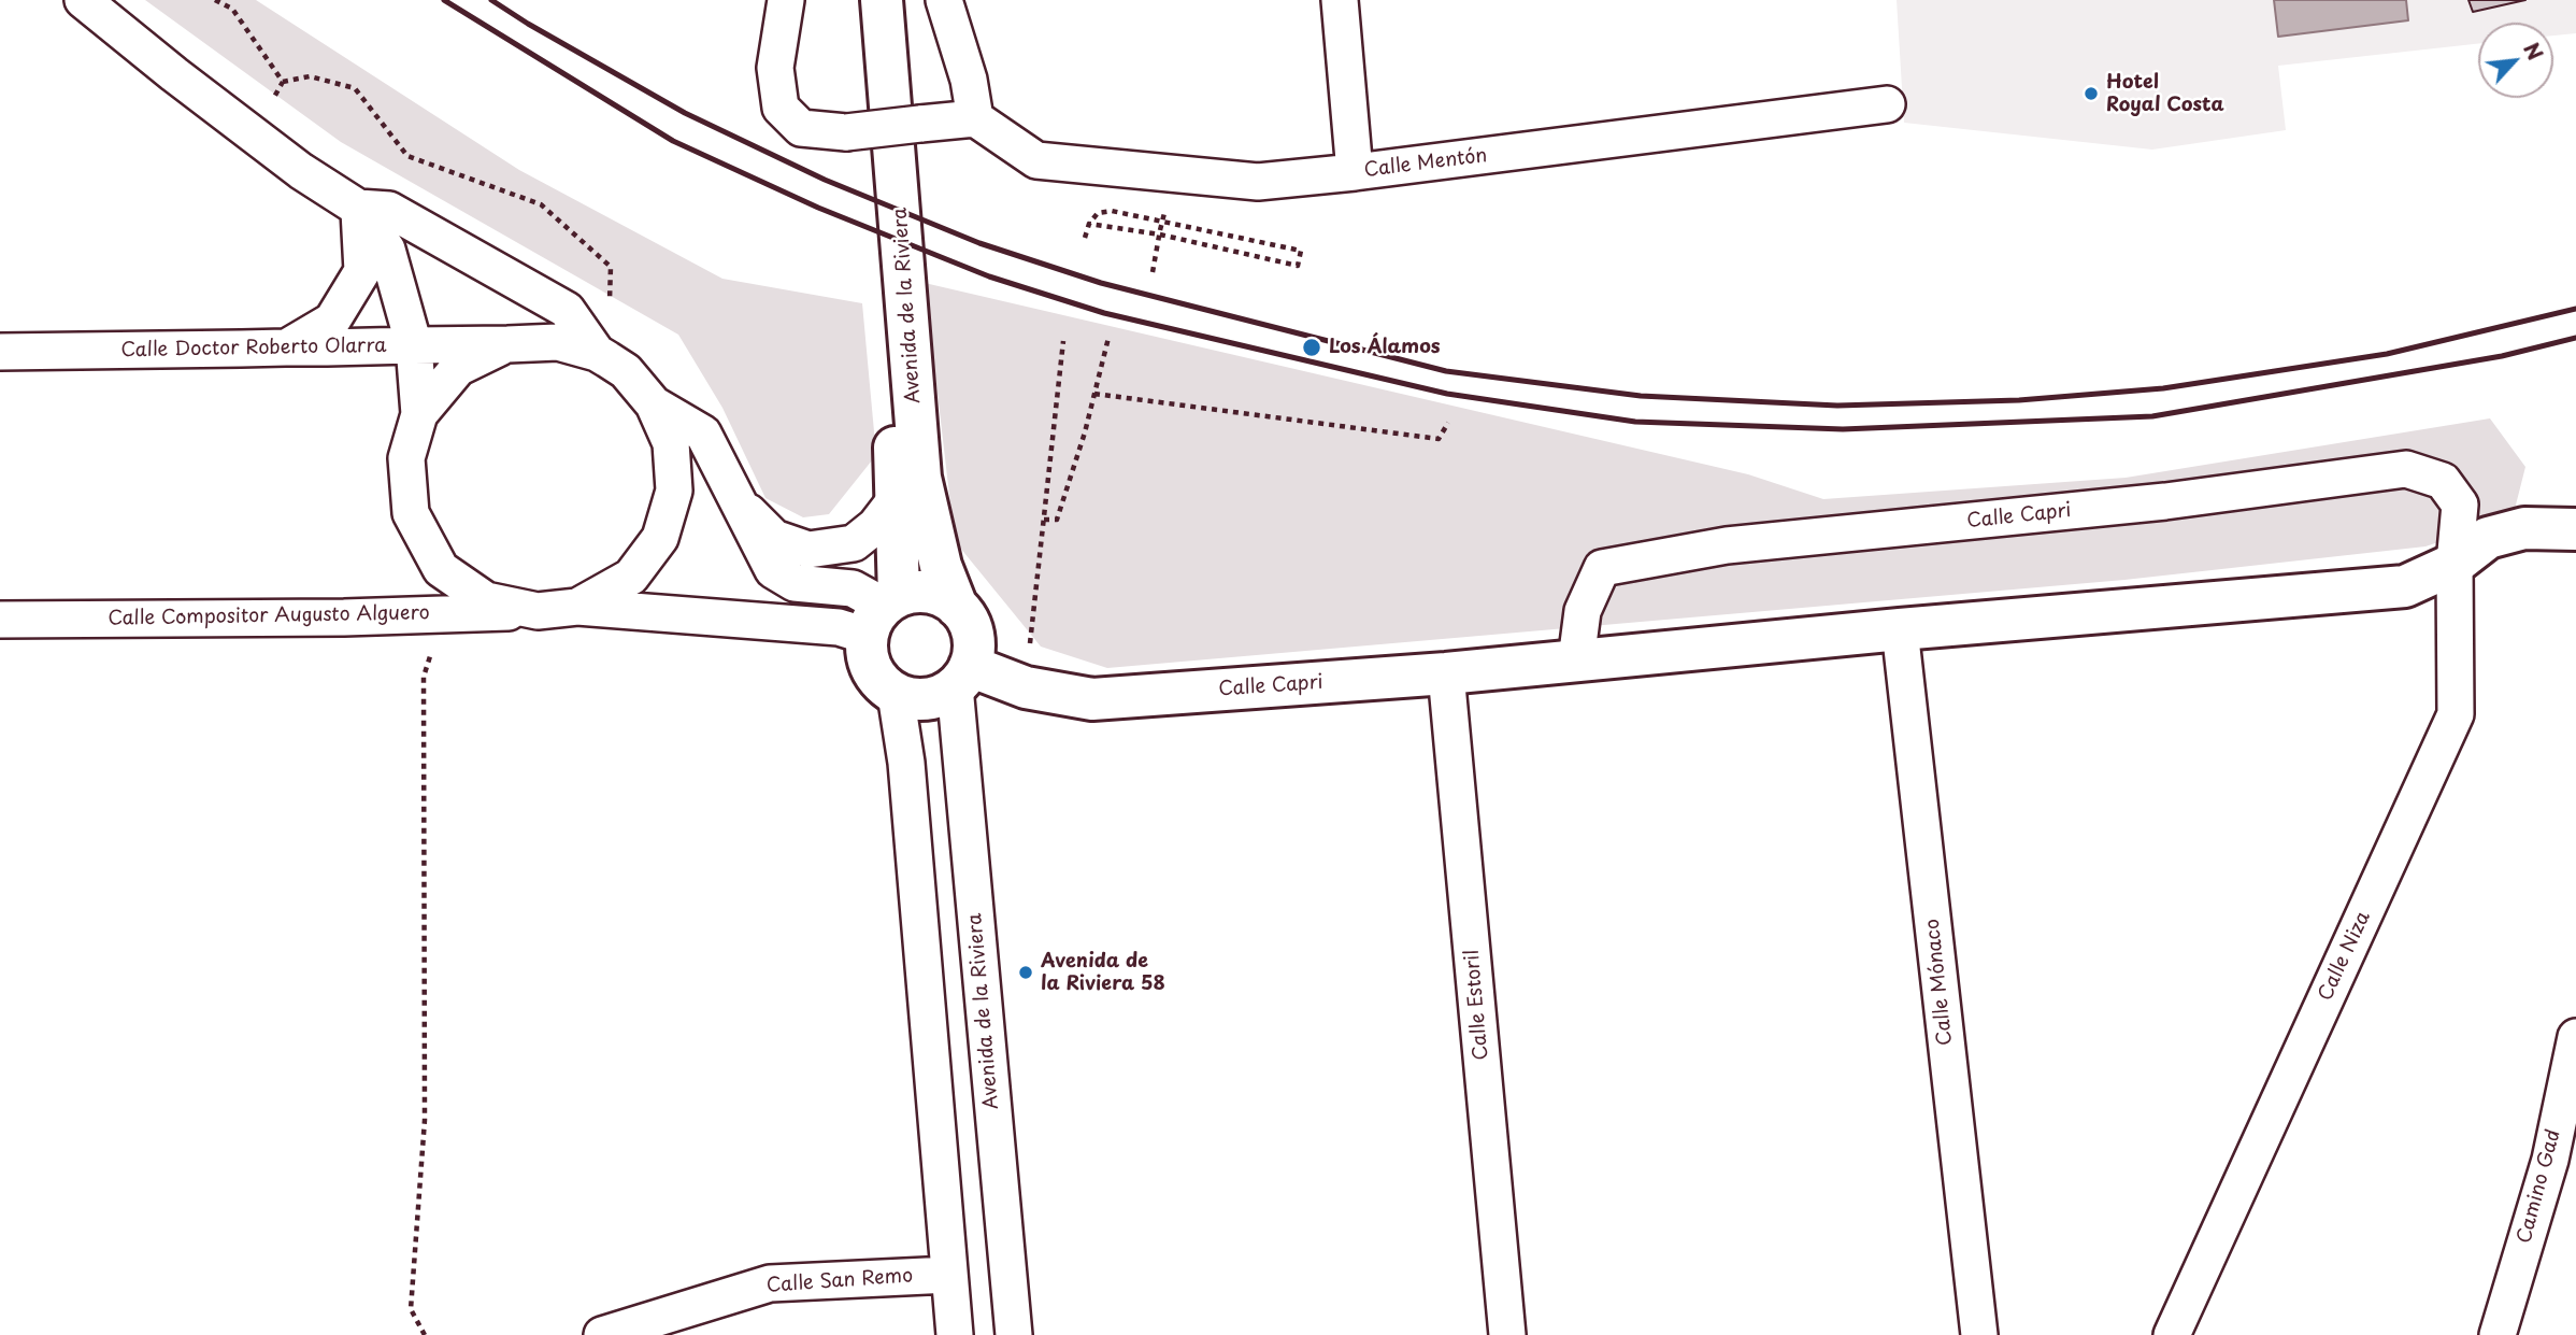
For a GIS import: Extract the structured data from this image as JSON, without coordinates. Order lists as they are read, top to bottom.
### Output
{
  "streets": {
    "street": [
      "Calle Mentón",
      "Avenida de la Riviera",
      "Calle Doctor Roberto Olarra",
      "Calle Capri",
      "Calle Compositor Augusto Alguero",
      "Calle Niza",
      "Calle Mónaco",
      "Calle Estoril",
      "Camino Gad",
      "Calle San Remo"
    ]
  },
  "crossings": [
    ["Avenida de la Riviera", "Calle Capri"],
    ["Calle Doctor Roberto Olarra", "Calle Compositor Augusto Alguero"],
    ["Calle Capri", "Calle Niza"],
    ["Calle Capri", "Calle Mónaco"],
    ["Calle Capri", "Calle Estoril"]
  ],
  "places": ["Hotel Royal Costa", "Los Álamos", "Avenida de la Riviera 58"],
  "north": "top right"
}
